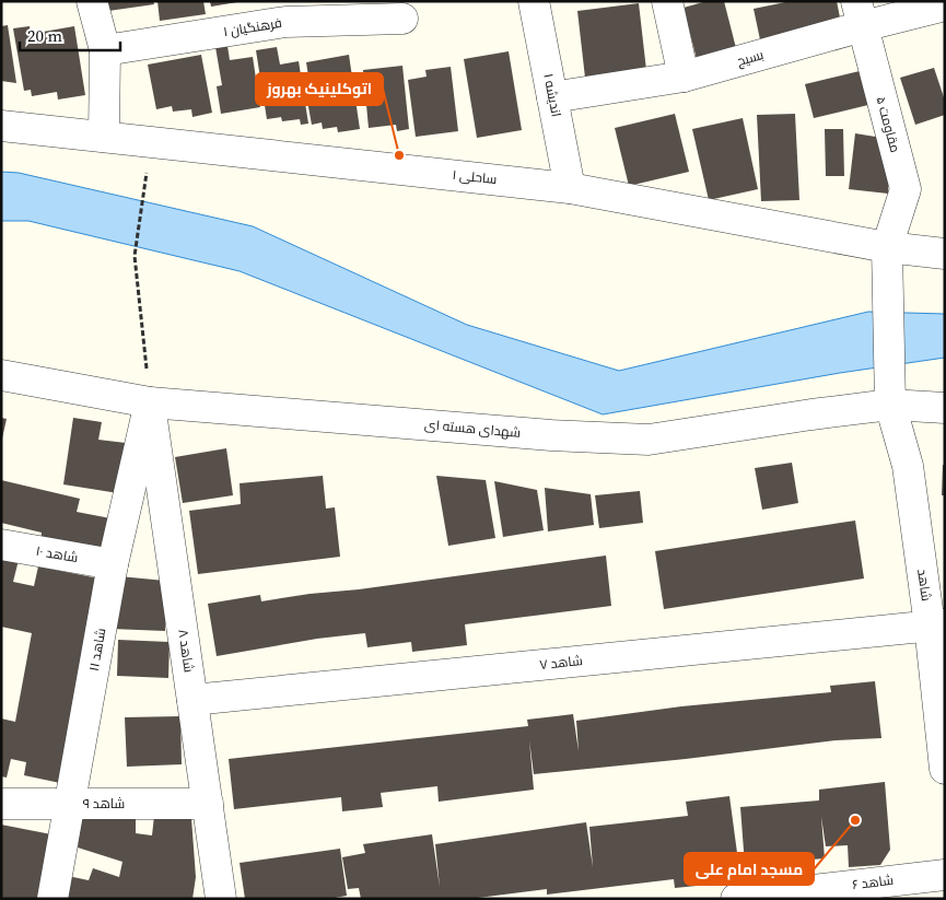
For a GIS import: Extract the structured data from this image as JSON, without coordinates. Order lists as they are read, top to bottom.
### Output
{
  "streets": {
    "street": [
      "فرهنگیان ۱",
      "بسیج",
      "اندیشه ۱",
      "مقاومت ۵",
      "ساحلی ۱",
      "شهدای هسته ای",
      "شاهد ۱۰",
      "شاهد",
      "شاهد ۱۱",
      "شاهد ۸",
      "شاهد ۷",
      "شاهد ۹",
      "شاهد ۶"
    ]
  },
  "crossings": [
    ["بسیج", "اندیشه ۱"],
    ["بسیج", "مقاومت ۵"],
    ["اندیشه ۱", "ساحلی ۱"],
    ["مقاومت ۵", "ساحلی ۱"],
    ["مقاومت ۵", "شهدای هسته ای"],
    ["مقاومت ۵", "شاهد"],
    ["شهدای هسته ای", "شاهد"],
    ["شهدای هسته ای", "شاهد ۱۱"],
    ["شهدای هسته ای", "شاهد ۸"],
    ["شاهد ۱۰", "شاهد ۱۱"],
    ["شاهد", "شاهد ۷"],
    ["شاهد ۱۱", "شاهد ۸"],
    ["شاهد ۱۱", "شاهد ۹"],
    ["شاهد ۸", "شاهد ۷"],
    ["شاهد ۸", "شاهد ۹"]
  ],
  "places": ["اتوکلینیک بهروز", "مسجد امام علی"],
  "scale_bar": "20 m"
}
